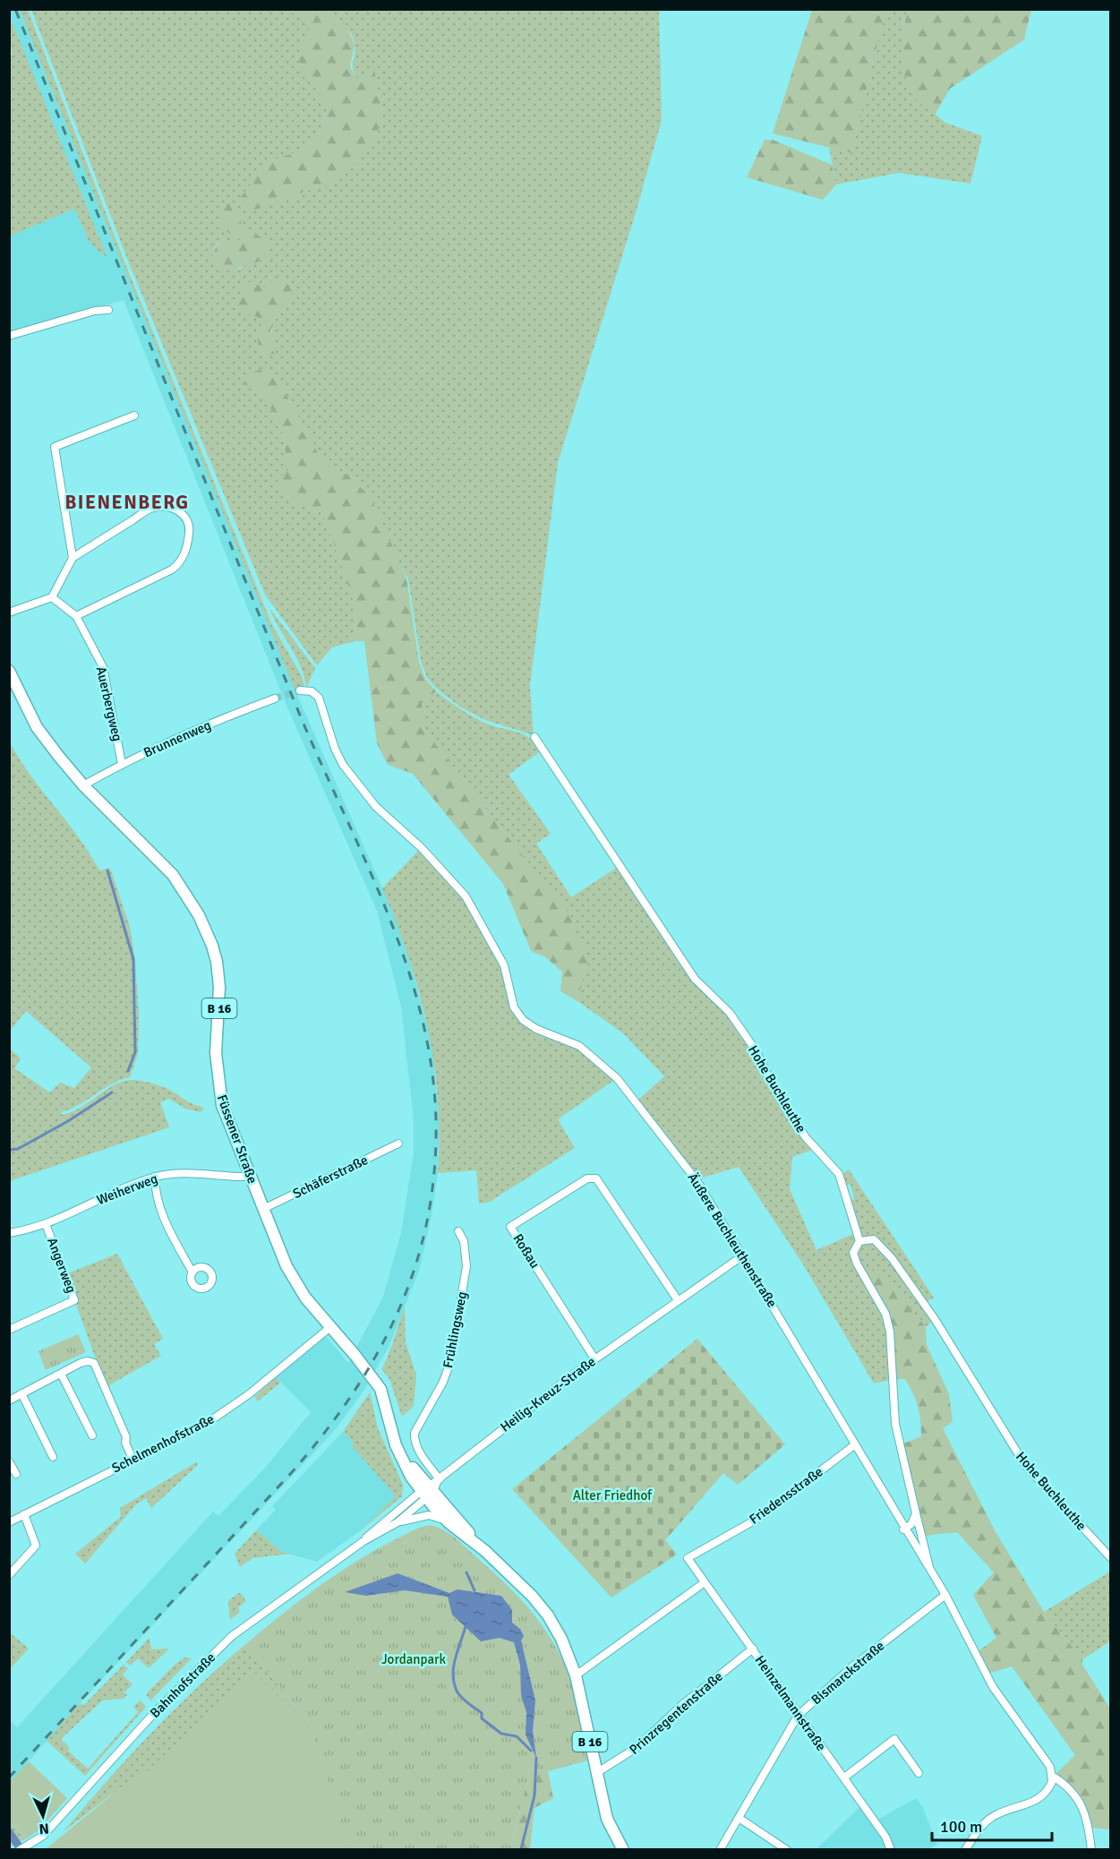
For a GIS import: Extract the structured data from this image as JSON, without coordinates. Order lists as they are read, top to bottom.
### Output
{
  "streets": {
    "main road": ["B 16", "Füssener Straße"],
    "street": [
      "Auerbergweg",
      "Brunnenweg",
      "Hohe Buchleuthe",
      "Schäferstraße",
      "Weiherweg",
      "Äußere Buchleuthenstraße",
      "Roßau",
      "Angerweg",
      "Frühlingsweg",
      "Heilig-Kreuz-Straße",
      "Schelmenhofstraße",
      "Friedensstraße",
      "Bismarckstraße",
      "Bahnhofstraße",
      "Heinzelmannstraße",
      "Prinzregentenstraße"
    ]
  },
  "crossings": [
    ["Auerbergweg", "Brunnenweg"],
    ["Brunnenweg", "Füssener Straße"],
    ["B 16", "Füssener Straße"],
    ["B 16", "Frühlingsweg"],
    ["B 16", "Heilig-Kreuz-Straße"],
    ["B 16", "Bahnhofstraße"],
    ["B 16", "Prinzregentenstraße"],
    ["Füssener Straße", "Schäferstraße"],
    ["Füssener Straße", "Weiherweg"],
    ["Füssener Straße", "Frühlingsweg"],
    ["Füssener Straße", "Heilig-Kreuz-Straße"],
    ["Füssener Straße", "Schelmenhofstraße"],
    ["Füssener Straße", "Bahnhofstraße"],
    ["Weiherweg", "Angerweg"],
    ["Äußere Buchleuthenstraße", "Heilig-Kreuz-Straße"],
    ["Äußere Buchleuthenstraße", "Friedensstraße"],
    ["Äußere Buchleuthenstraße", "Bismarckstraße"],
    ["Roßau", "Heilig-Kreuz-Straße"],
    ["Frühlingsweg", "Heilig-Kreuz-Straße"],
    ["Frühlingsweg", "Bahnhofstraße"],
    ["Heilig-Kreuz-Straße", "Bahnhofstraße"],
    ["Friedensstraße", "Heinzelmannstraße"],
    ["Bismarckstraße", "Heinzelmannstraße"],
    ["Heinzelmannstraße", "Prinzregentenstraße"]
  ],
  "districts": ["BIENENBERG"],
  "parks": ["Alter Friedhof", "Jordanpark"],
  "scale_bar": "100 m",
  "north": "bottom"
}
